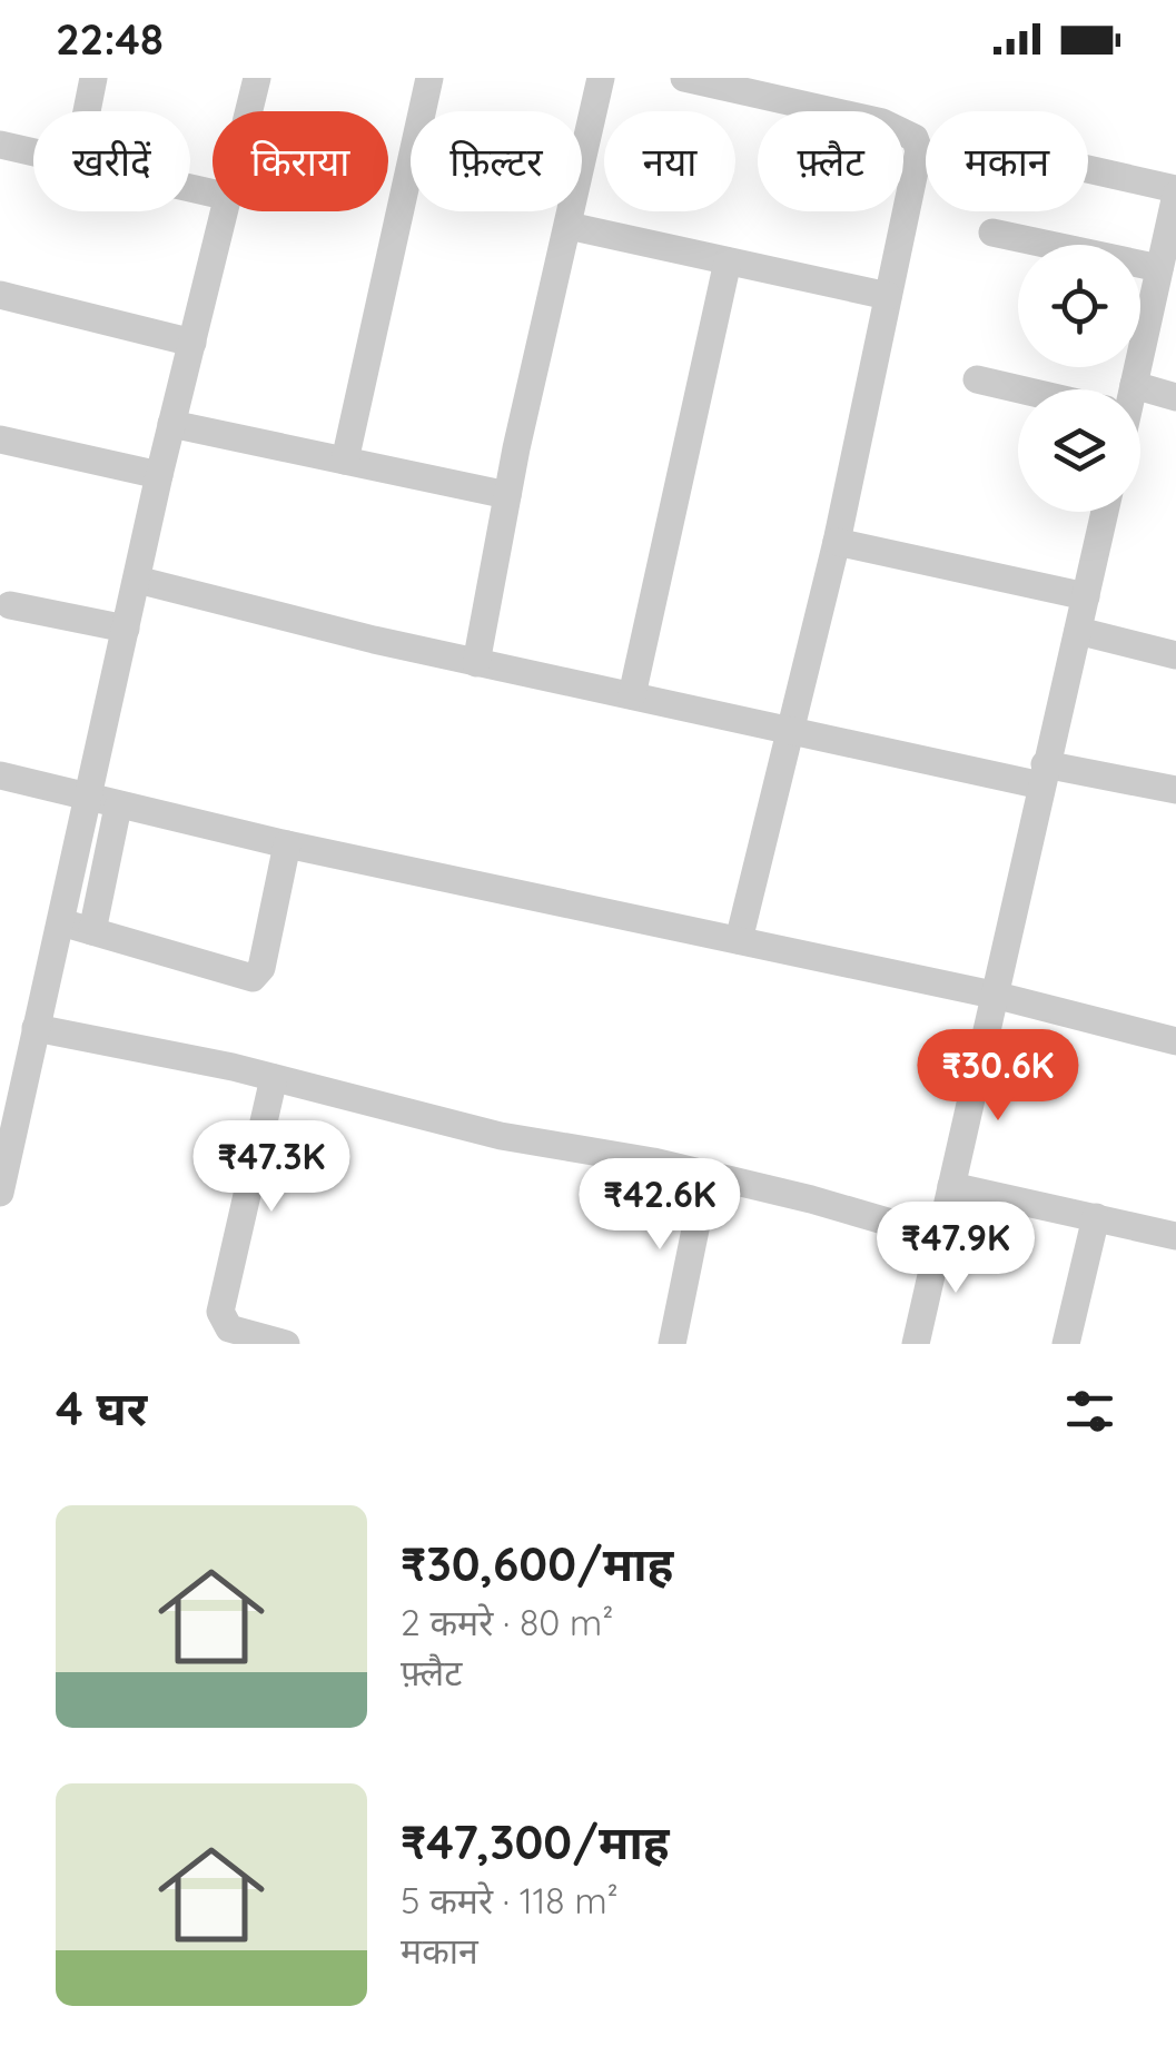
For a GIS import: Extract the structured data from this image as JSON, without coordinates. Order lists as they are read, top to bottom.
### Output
{
  "page": {
    "status": "22:48",
    "chip": [
      "खरीदें",
      "किराया",
      "फ़िल्टर",
      "नया",
      "फ़्लैट",
      "मकान"
    ],
    "price": [
      "₹30.6K",
      "₹47.3K",
      "₹42.6K",
      "₹47.9K"
    ],
    "heading": "4 घर",
    "list": [
      {
        "name": "₹30,600/माह",
        "note": "2 कमरे · 80 m² · फ़्लैट"
      },
      {
        "name": "₹47,300/माह",
        "note": "5 कमरे · 118 m² · मकान"
      }
    ]
  }
}
